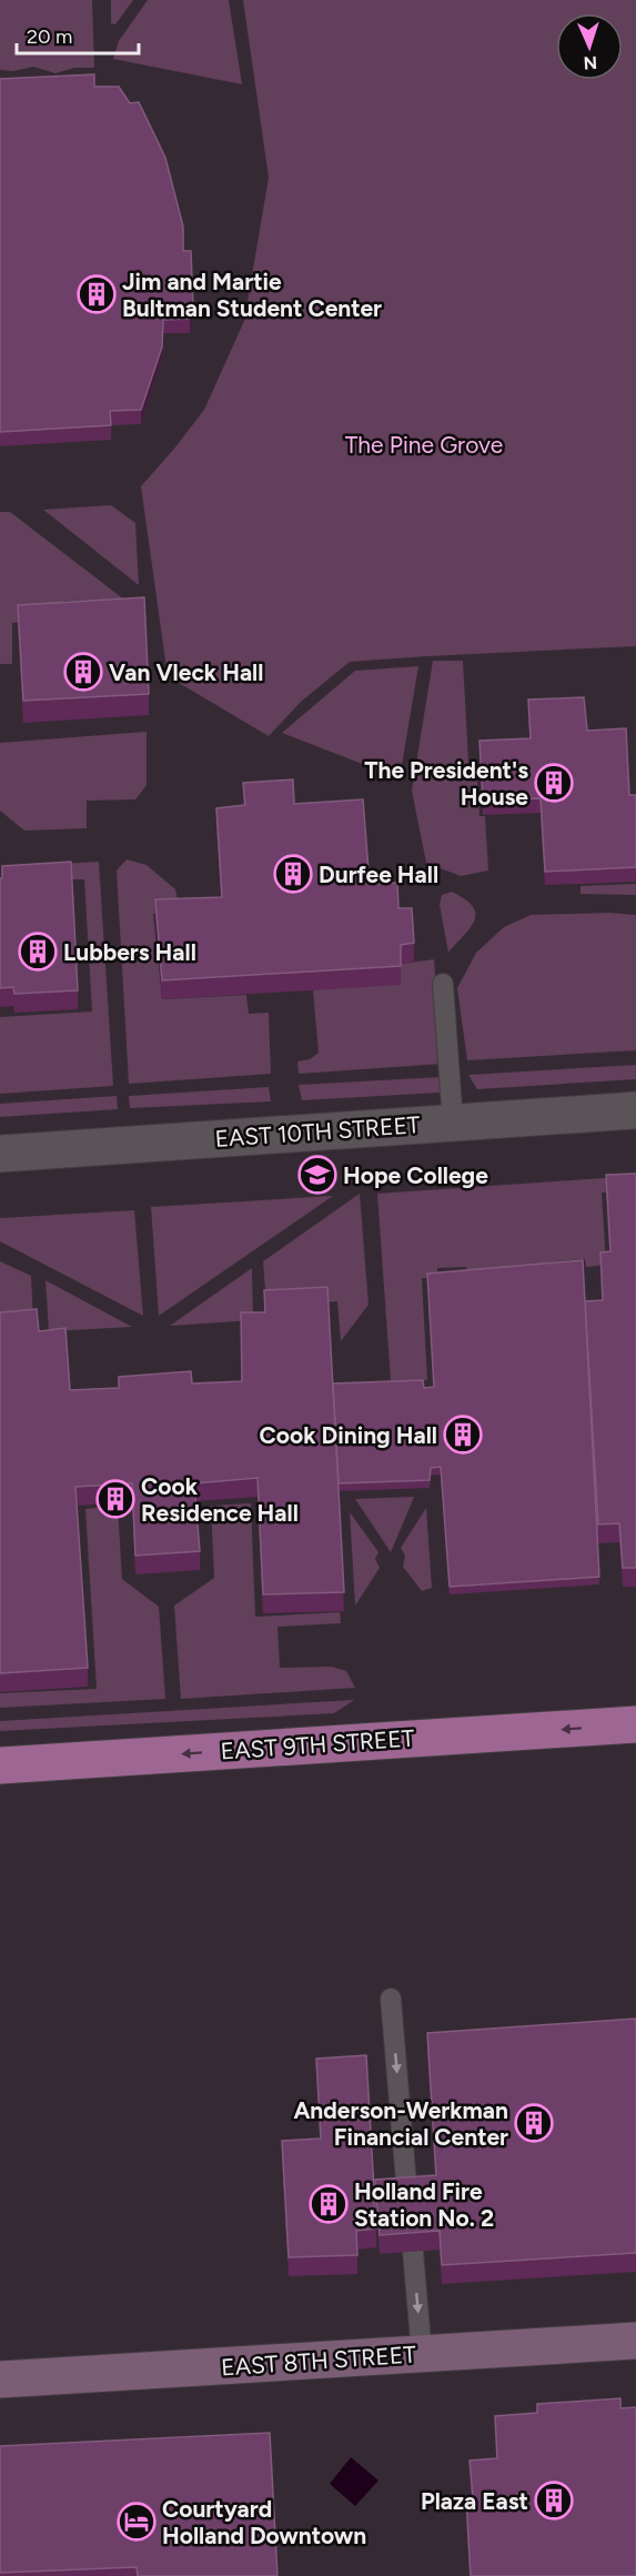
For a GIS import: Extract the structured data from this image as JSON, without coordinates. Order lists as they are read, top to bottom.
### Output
{
  "streets": {
    "main road": ["EAST 9TH STREET", "EAST 8TH STREET"],
    "street": ["EAST 10TH STREET"]
  },
  "one_way": ["EAST 9TH STREET"],
  "parks": ["The Pine Grove"],
  "places": {
    "building": [
      "Jim and Martie Bultman Student Center",
      "Van Vleck Hall",
      "The President's House",
      "Durfee Hall",
      "Lubbers Hall",
      "Cook Dining Hall",
      "Cook Residence Hall",
      "Anderson-Werkman Financial Center",
      "Holland Fire Station No. 2",
      "Plaza East"
    ],
    "school or university": ["Hope College"],
    "hotel": ["Courtyard Holland Downtown"]
  },
  "scale_bar": "20 m",
  "north": "bottom"
}
